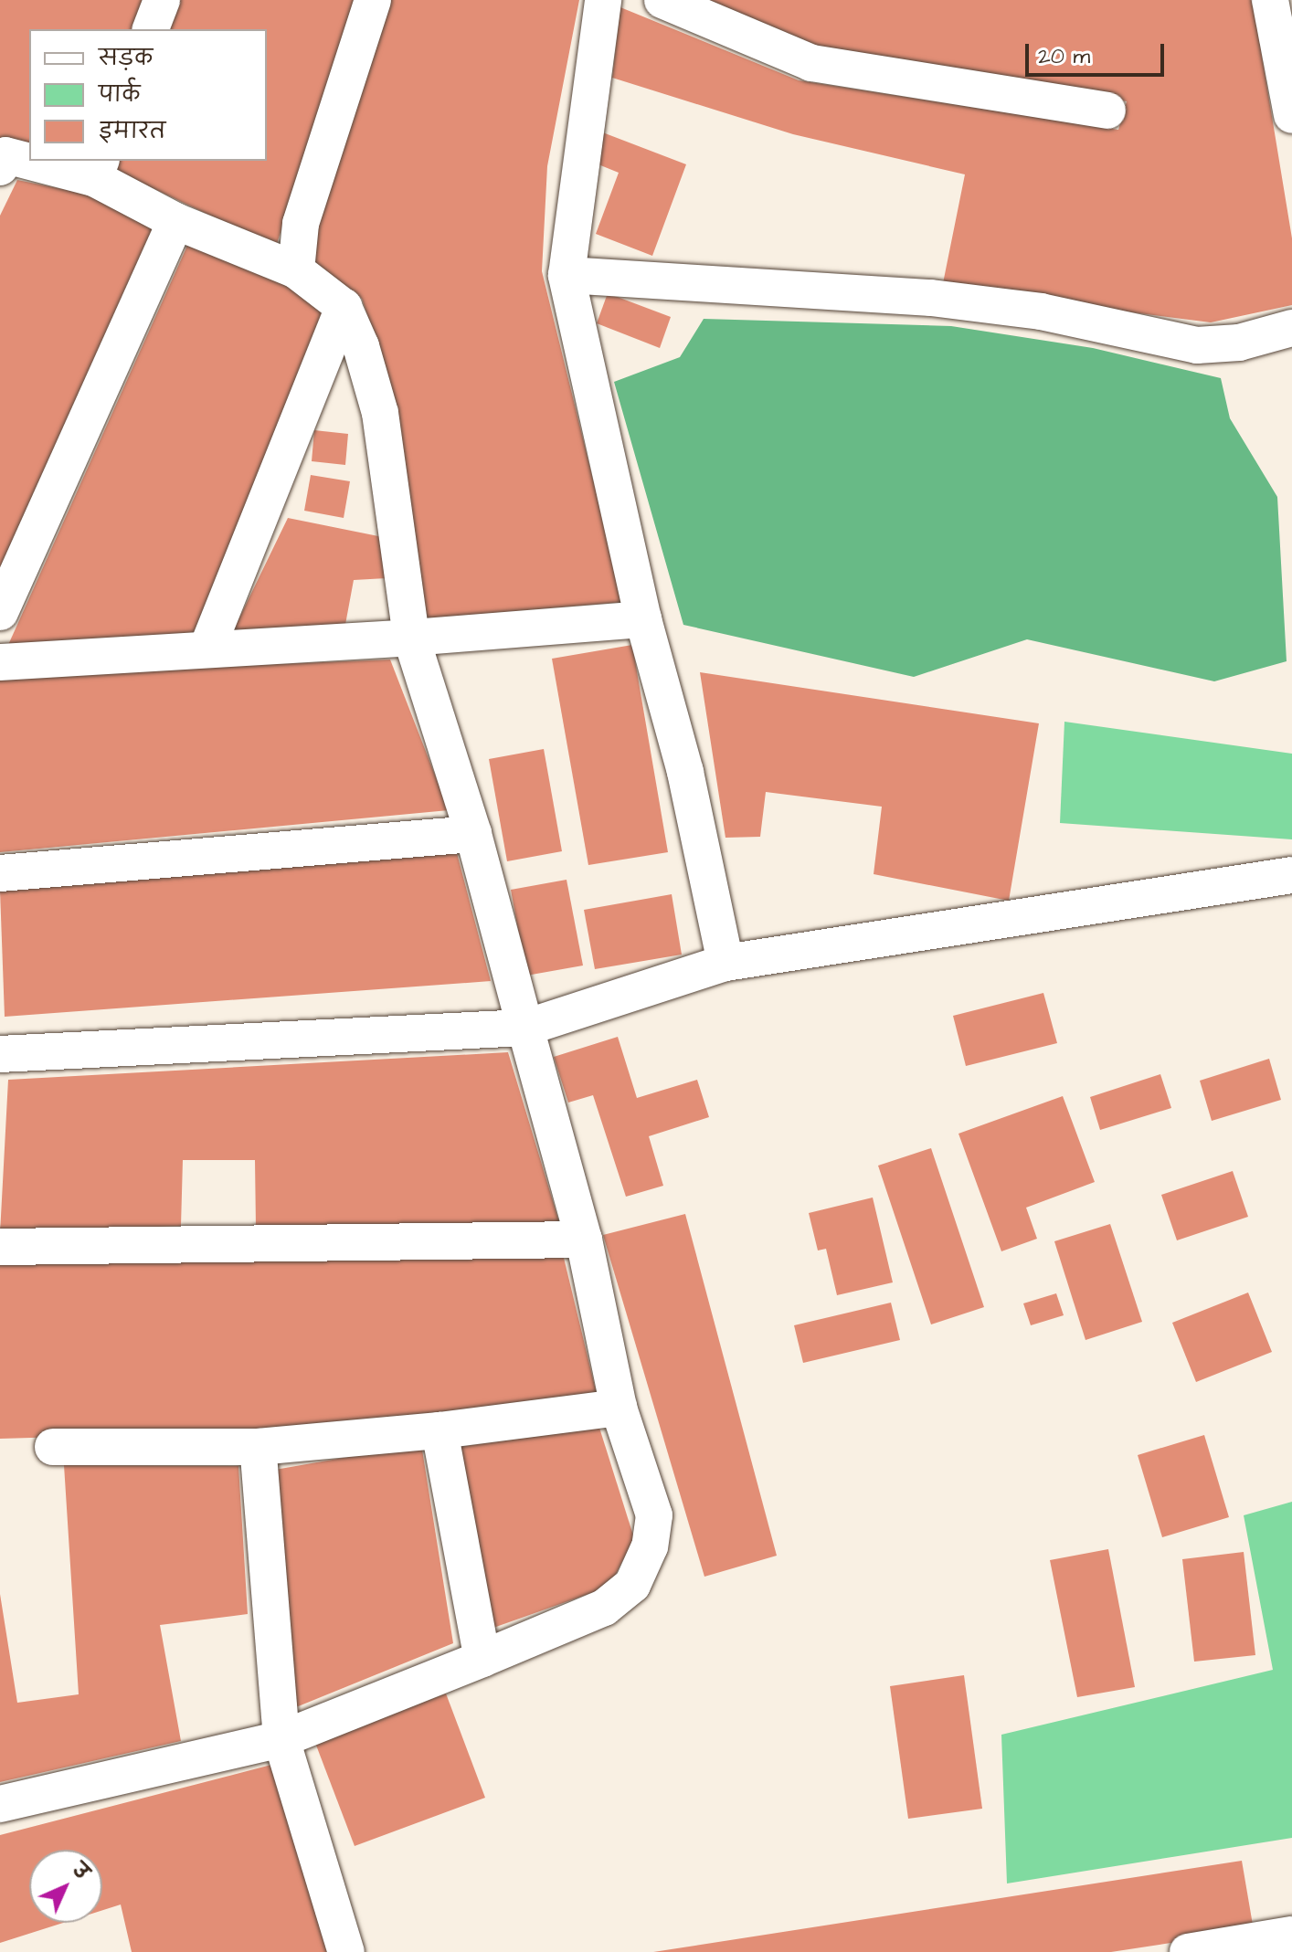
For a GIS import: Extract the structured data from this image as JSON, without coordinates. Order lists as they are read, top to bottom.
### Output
{
  "legend": ["सड़क", "पार्क", "इमारत"],
  "scale_bar": "20 m",
  "north": "top right"
}
